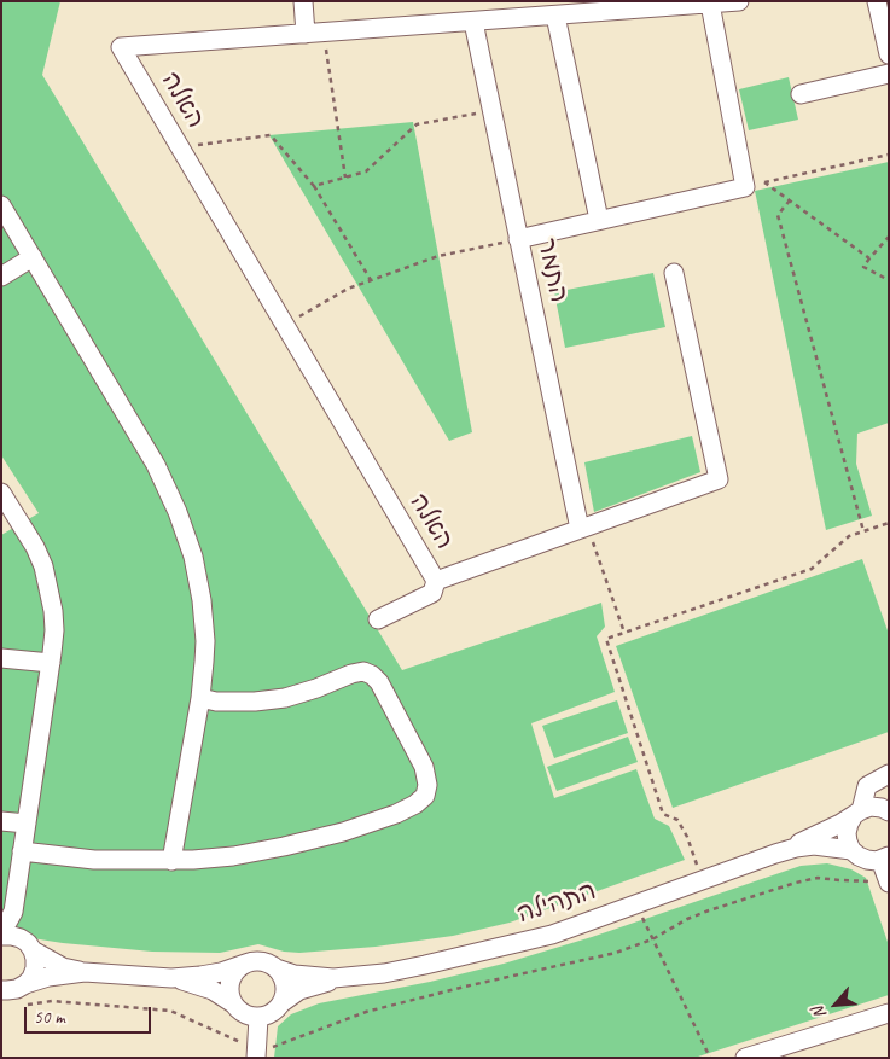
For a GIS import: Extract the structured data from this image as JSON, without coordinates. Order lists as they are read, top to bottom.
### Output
{
  "streets": {
    "street": ["האלה", "התמר", "התהילה"]
  },
  "crossings": [
    ["האלה", "התמר"]
  ],
  "scale_bar": "50 m",
  "north": "bottom left"
}
